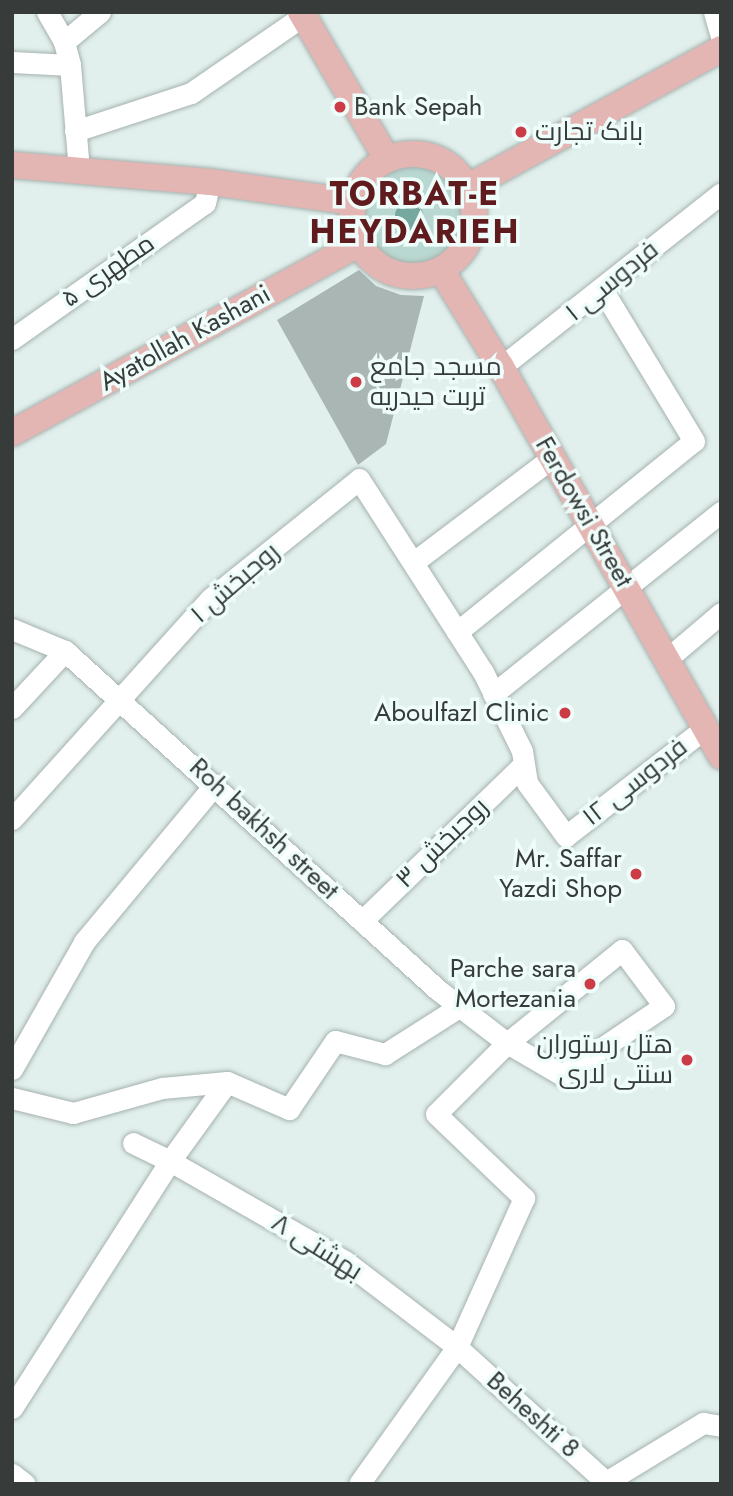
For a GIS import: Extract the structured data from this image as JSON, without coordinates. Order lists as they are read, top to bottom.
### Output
{
  "streets": {
    "main road": ["Ayatollah Kashani", "Ferdowsi Street"],
    "street": [
      "مطهری ۵",
      "فردوسی ۱",
      "روحبخش ۱",
      "فردوسی ۱۲",
      "Roh bakhsh street",
      "روحبخش ۳",
      "بهشتی ۸",
      "Beheshti 8"
    ]
  },
  "crossings": [
    ["فردوسی ۱", "Ferdowsi Street"],
    ["Ayatollah Kashani", "Ferdowsi Street"],
    ["Ferdowsi Street", "فردوسی ۱۲"],
    ["روحبخش ۱", "Roh bakhsh street"],
    ["فردوسی ۱۲", "روحبخش ۳"],
    ["Roh bakhsh street", "روحبخش ۳"],
    ["بهشتی ۸", "Beheshti 8"]
  ],
  "districts": ["TORBAT-E HEYDARIEH"],
  "places": [
    "Bank Sepah",
    "بانک تجارت",
    "مسجد جامع تربت حیدریه",
    "Aboulfazl Clinic",
    "Mr. Saffar Yazdi Shop",
    "Parche sara Mortezania",
    "هتل رستوران سنتی لاری"
  ]
}
